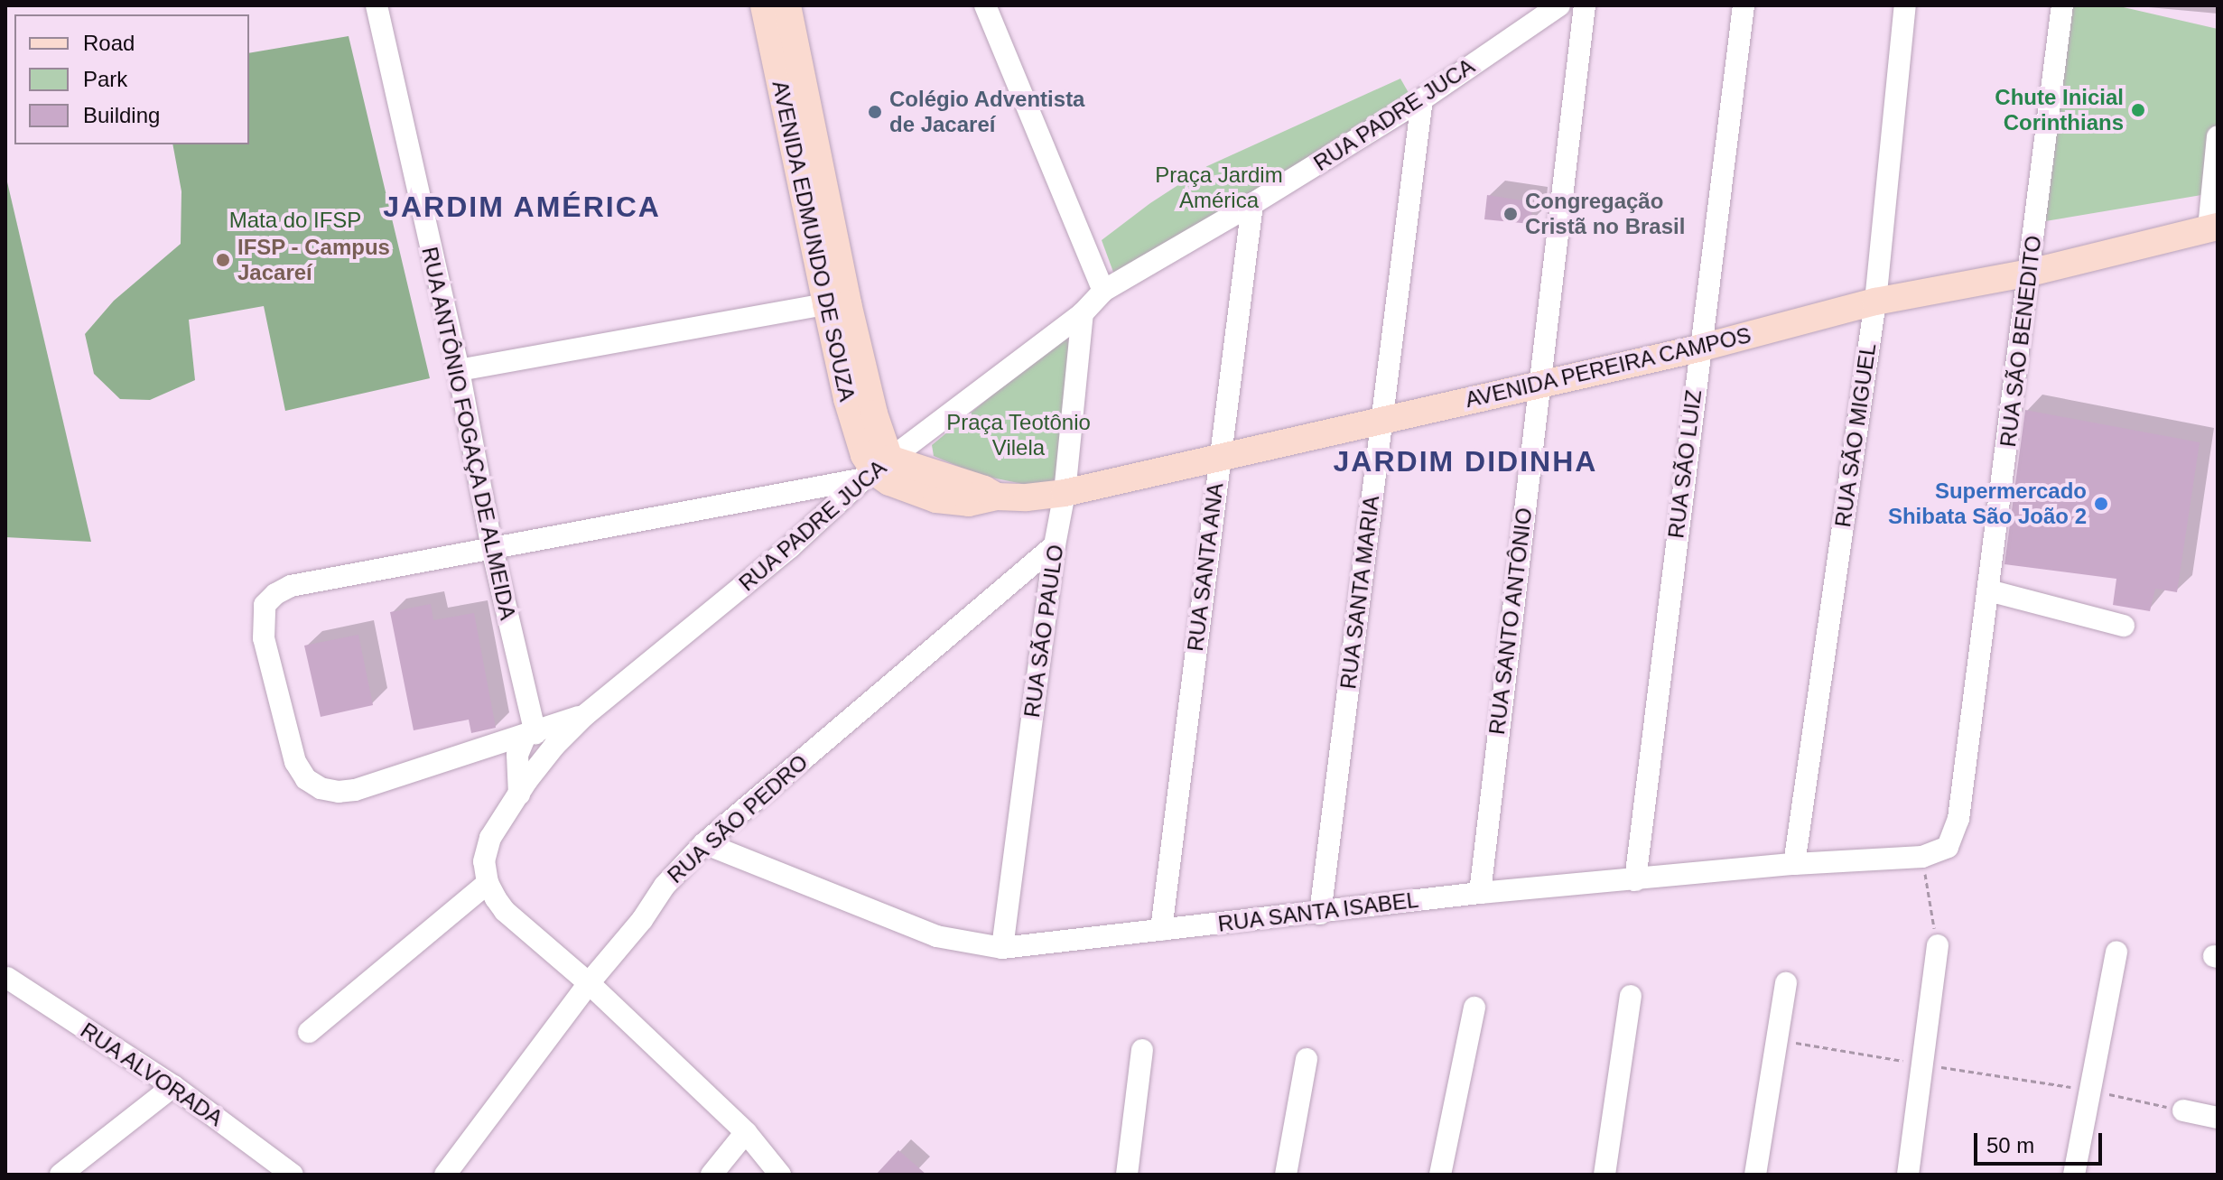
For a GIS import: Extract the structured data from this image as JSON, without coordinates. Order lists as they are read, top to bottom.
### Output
{
  "streets": {
    "main road": ["AVENIDA EDMUNDO DE SOUZA", "AVENIDA PEREIRA CAMPOS"],
    "street": [
      "RUA PADRE JUCA",
      "RUA SÃO BENEDITO",
      "RUA ANTÔNIO FOGAÇA DE ALMEIDA",
      "RUA SÃO MIGUEL",
      "RUA SÃO LUIZ",
      "RUA SANTA ANA",
      "RUA SANTA MARIA",
      "RUA SANTO ANTÔNIO",
      "RUA SÃO PAULO",
      "RUA SÃO PEDRO",
      "RUA SANTA ISABEL",
      "RUA ALVORADA"
    ]
  },
  "crossings": [
    ["RUA PADRE JUCA", "AVENIDA EDMUNDO DE SOUZA"],
    ["RUA PADRE JUCA", "AVENIDA PEREIRA CAMPOS"],
    ["RUA PADRE JUCA", "RUA SANTA ANA"],
    ["RUA PADRE JUCA", "RUA SANTA MARIA"],
    ["RUA PADRE JUCA", "RUA SÃO PAULO"],
    ["AVENIDA EDMUNDO DE SOUZA", "AVENIDA PEREIRA CAMPOS"],
    ["RUA SÃO BENEDITO", "AVENIDA PEREIRA CAMPOS"],
    ["RUA SÃO BENEDITO", "RUA SANTA ISABEL"],
    ["AVENIDA PEREIRA CAMPOS", "RUA SÃO MIGUEL"],
    ["AVENIDA PEREIRA CAMPOS", "RUA SÃO LUIZ"],
    ["AVENIDA PEREIRA CAMPOS", "RUA SANTA ANA"],
    ["AVENIDA PEREIRA CAMPOS", "RUA SANTA MARIA"],
    ["AVENIDA PEREIRA CAMPOS", "RUA SANTO ANTÔNIO"],
    ["AVENIDA PEREIRA CAMPOS", "RUA SÃO PAULO"],
    ["RUA SÃO MIGUEL", "RUA SANTA ISABEL"],
    ["RUA SÃO LUIZ", "RUA SANTA ISABEL"],
    ["RUA SANTA ANA", "RUA SANTA ISABEL"],
    ["RUA SANTA MARIA", "RUA SANTA ISABEL"],
    ["RUA SANTO ANTÔNIO", "RUA SANTA ISABEL"],
    ["RUA SÃO PAULO", "RUA SÃO PEDRO"],
    ["RUA SÃO PAULO", "RUA SANTA ISABEL"],
    ["RUA SÃO PEDRO", "RUA SANTA ISABEL"]
  ],
  "districts": ["JARDIM AMÉRICA", "JARDIM DIDINHA"],
  "parks": ["Praça Jardim América", "Mata do IFSP", "Praça Teotônio Vilela"],
  "places": [
    "Chute Inicial Corinthians",
    "Colégio Adventista de Jacareí",
    "Congregação Cristã no Brasil",
    "IFSP - Campus Jacareí",
    "Supermercado Shibata São João 2"
  ],
  "legend": ["Road", "Park", "Building"],
  "scale_bar": "50 m"
}
